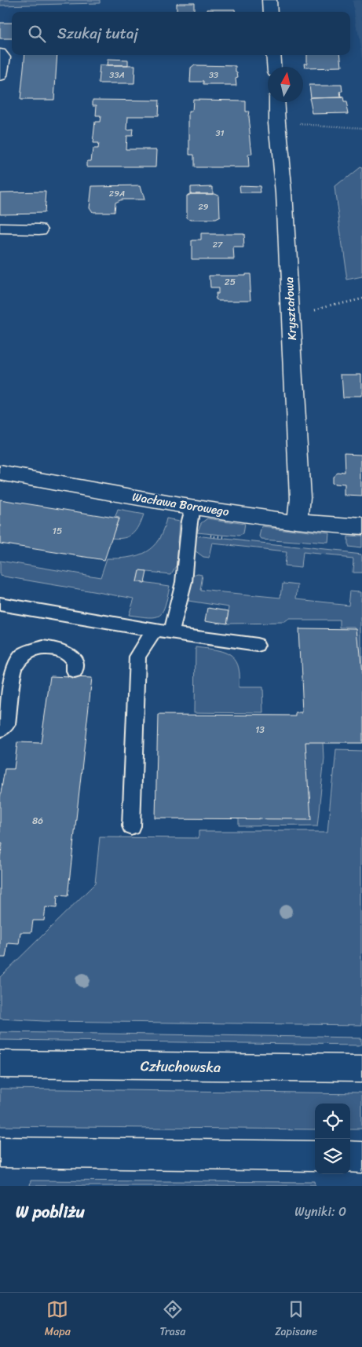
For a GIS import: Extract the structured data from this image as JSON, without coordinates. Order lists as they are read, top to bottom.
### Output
{
  "streets": {
    "street": ["Kryształowa", "Wacława Borowego", "Człuchowska"]
  },
  "crossings": [
    ["Kryształowa", "Wacława Borowego"]
  ],
  "house_numbers": [
    "33A",
    "33",
    "31",
    "29A",
    "29",
    "27",
    "25",
    "15",
    "13",
    "86"
  ],
  "north": "top",
  "page": {
    "search": "Szukaj tutaj",
    "heading": ["W pobliżu", "Wyniki: 0"],
    "nav": ["Mapa", "Trasa", "Zapisane"]
  }
}
